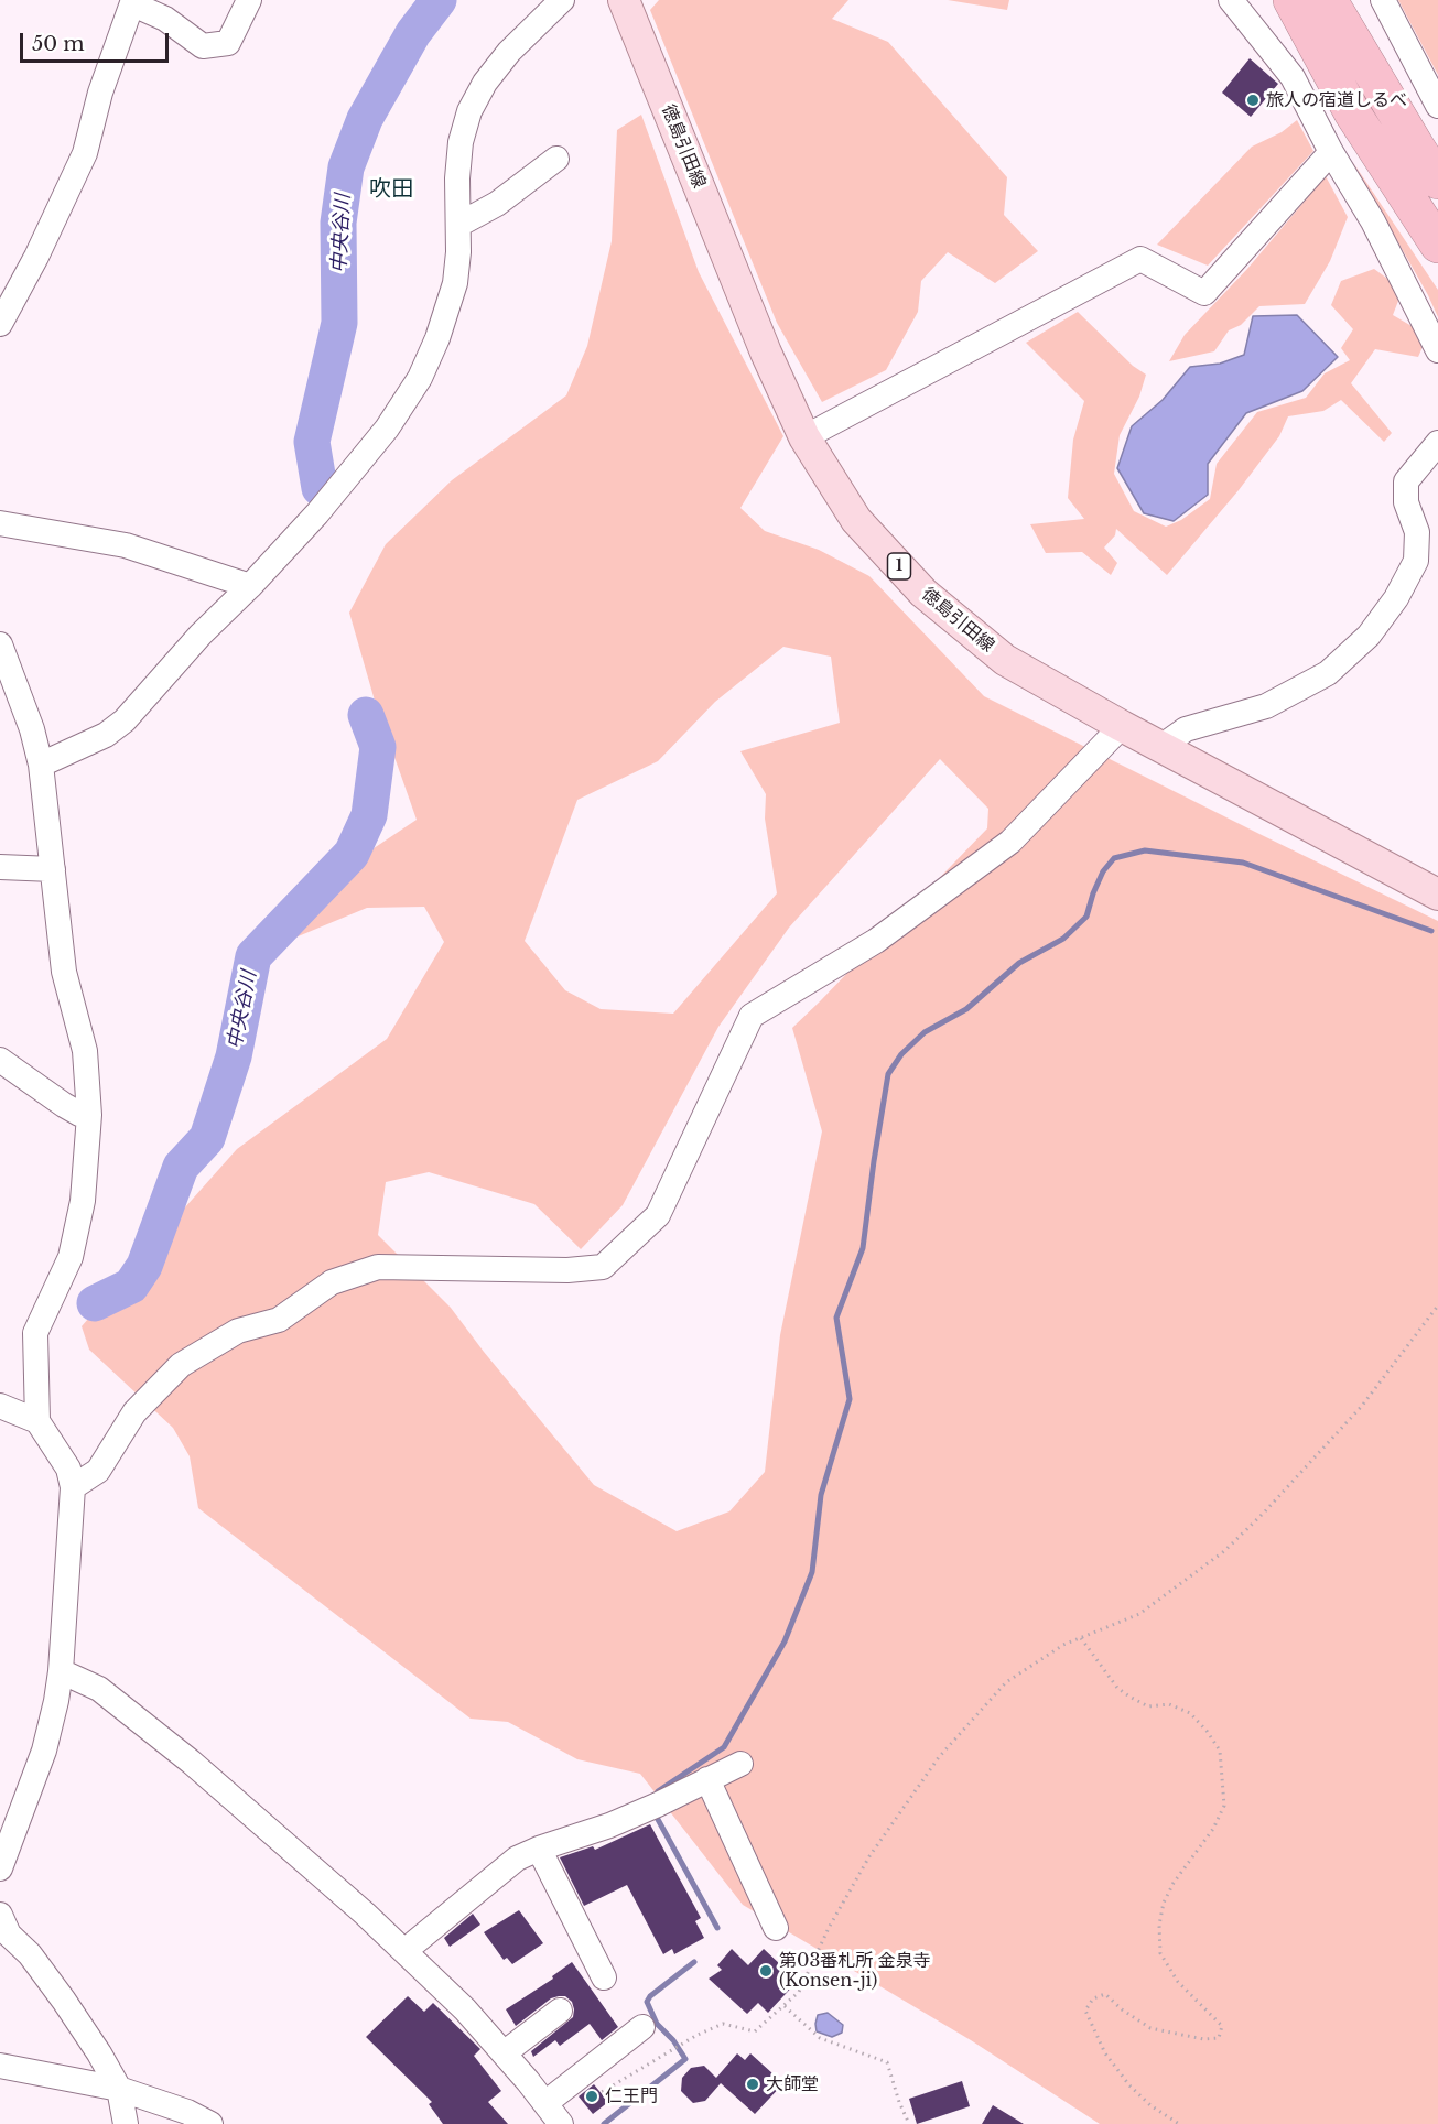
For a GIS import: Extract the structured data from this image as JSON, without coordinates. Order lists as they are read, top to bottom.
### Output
{
  "streets": {
    "main road": ["徳島引田線", "1"]
  },
  "districts": ["吹田"],
  "water": ["中央谷川"],
  "places": [
    "旅人の宿道しるべ",
    "第03番札所 金泉寺 (Konsen-ji)",
    "大師堂",
    "仁王門"
  ],
  "scale_bar": "50 m"
}
